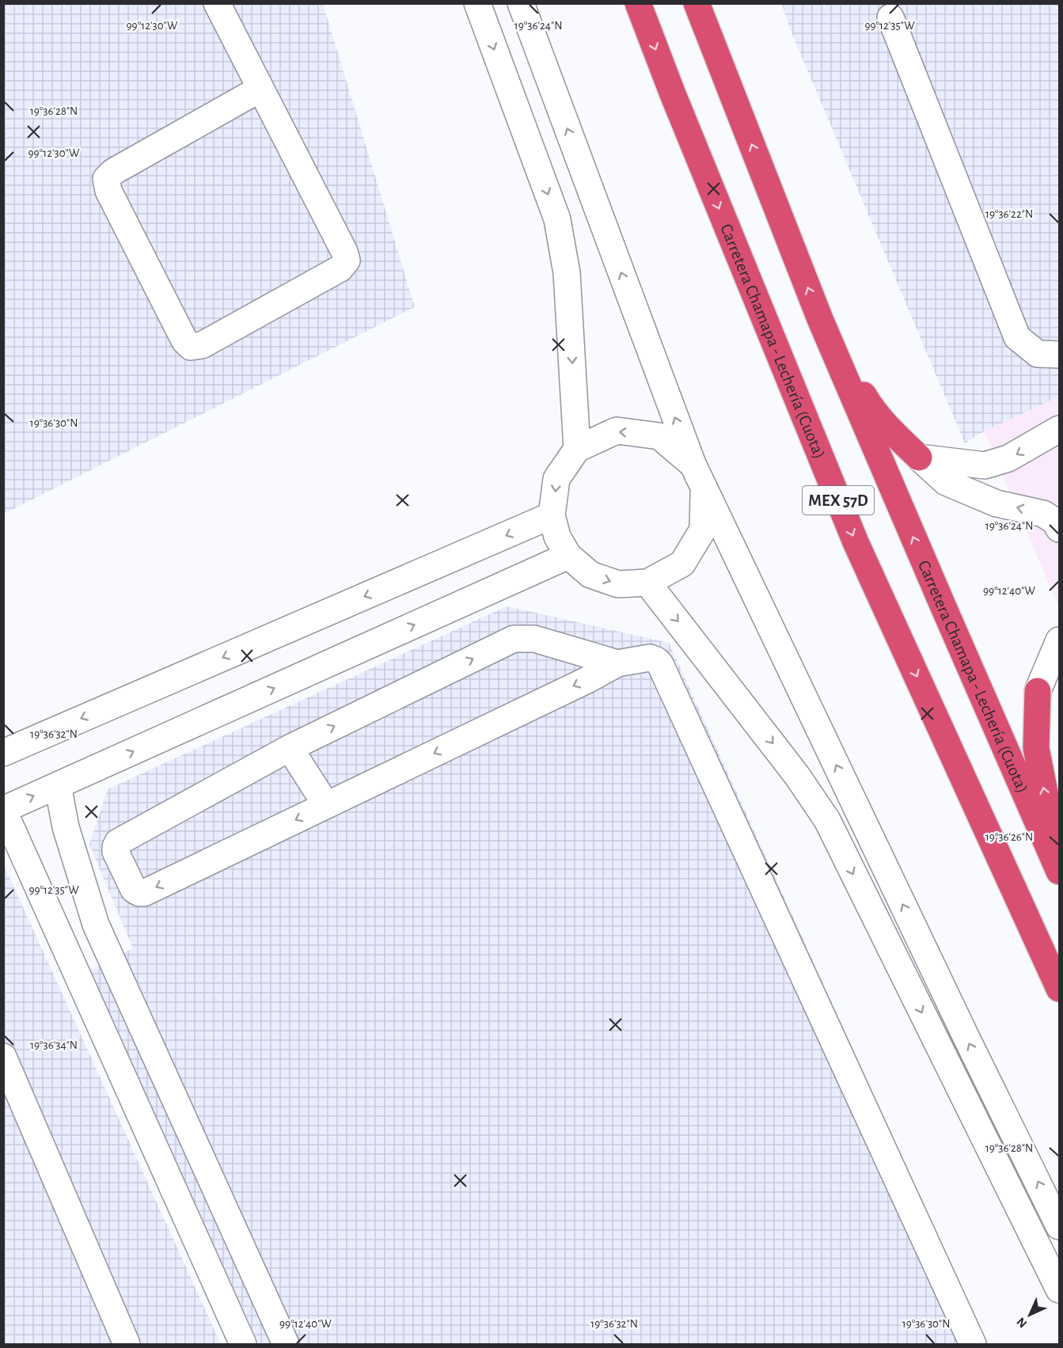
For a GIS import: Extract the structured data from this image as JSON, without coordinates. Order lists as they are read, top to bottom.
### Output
{
  "streets": {
    "highway": ["Carretera Chamapa - Lechería (Cuota)", "MEX 57D"]
  },
  "north": "bottom left",
  "coordinates": [
    "99°12'30\"W",
    "19°36'24\"N",
    "99°12'35\"W",
    "19°36'28\"N",
    "19°36'22\"N",
    "19°36'30\"N",
    "99°12'40\"W",
    "19°36'32\"N",
    "19°36'26\"N",
    "19°36'34\"N"
  ]
}
